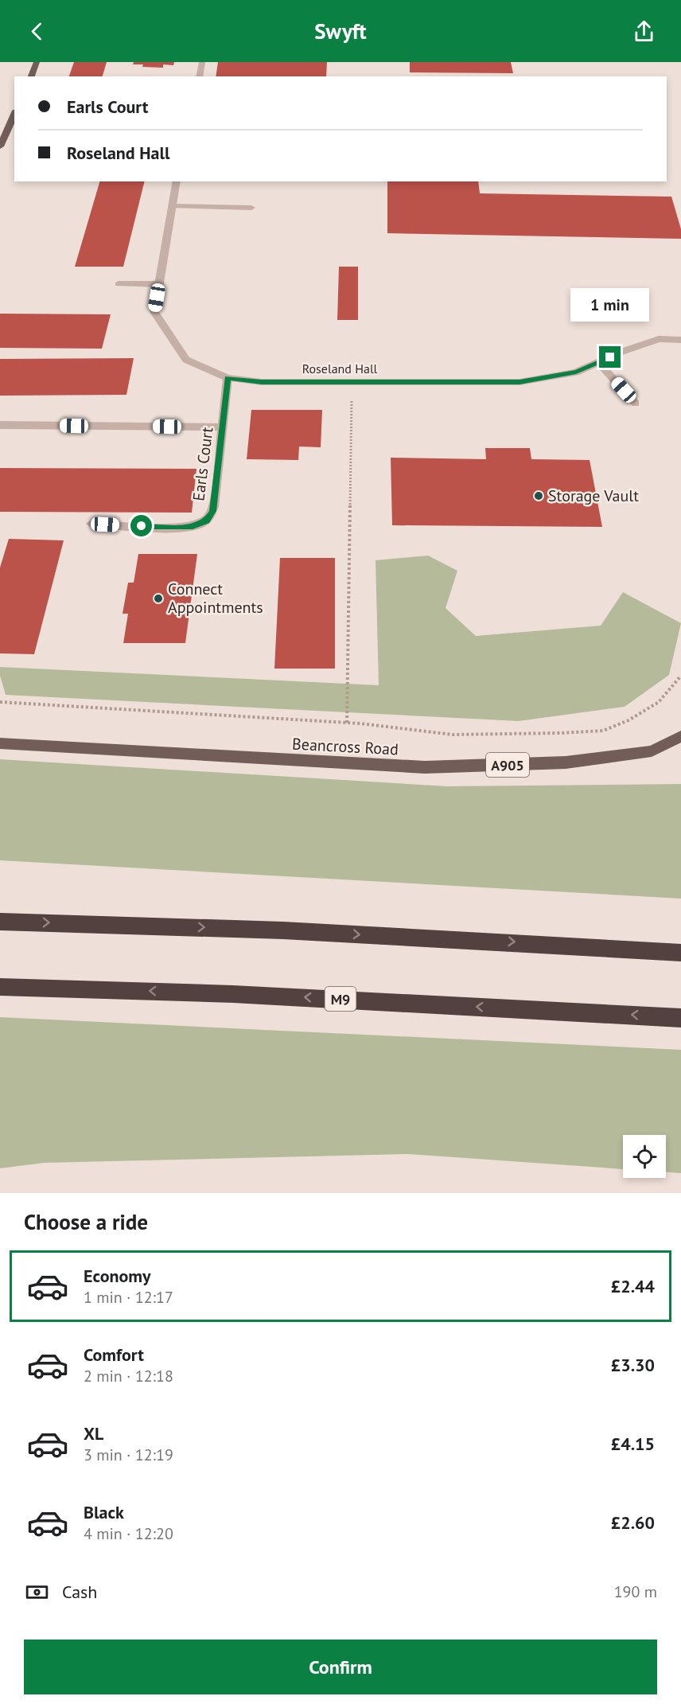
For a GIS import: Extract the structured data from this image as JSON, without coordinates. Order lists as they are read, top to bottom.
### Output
{
  "streets": {
    "highway": ["M9"],
    "main road": ["Beancross Road", "A905"],
    "street": ["Roseland Hall", "Earls Court"]
  },
  "crossings": [
    ["Roseland Hall", "Earls Court"]
  ],
  "places": ["Storage Vault", "Connect Appointments"],
  "page": {
    "header": "Swyft",
    "banner": ["Earls Court", "Roseland Hall"],
    "bubble": "1 min",
    "heading": "Choose a ride",
    "list": [
      {
        "name": "Economy",
        "note": "1 min · 12:17",
        "value": "£2.44"
      },
      {
        "name": "Comfort",
        "note": "2 min · 12:18",
        "value": "£3.30"
      },
      {
        "name": "XL",
        "note": "3 min · 12:19",
        "value": "£4.15"
      },
      {
        "name": "Black",
        "note": "4 min · 12:20",
        "value": "£2.60"
      }
    ],
    "pay": ["Cash", "190 m"],
    "buttons": "Confirm"
  }
}
